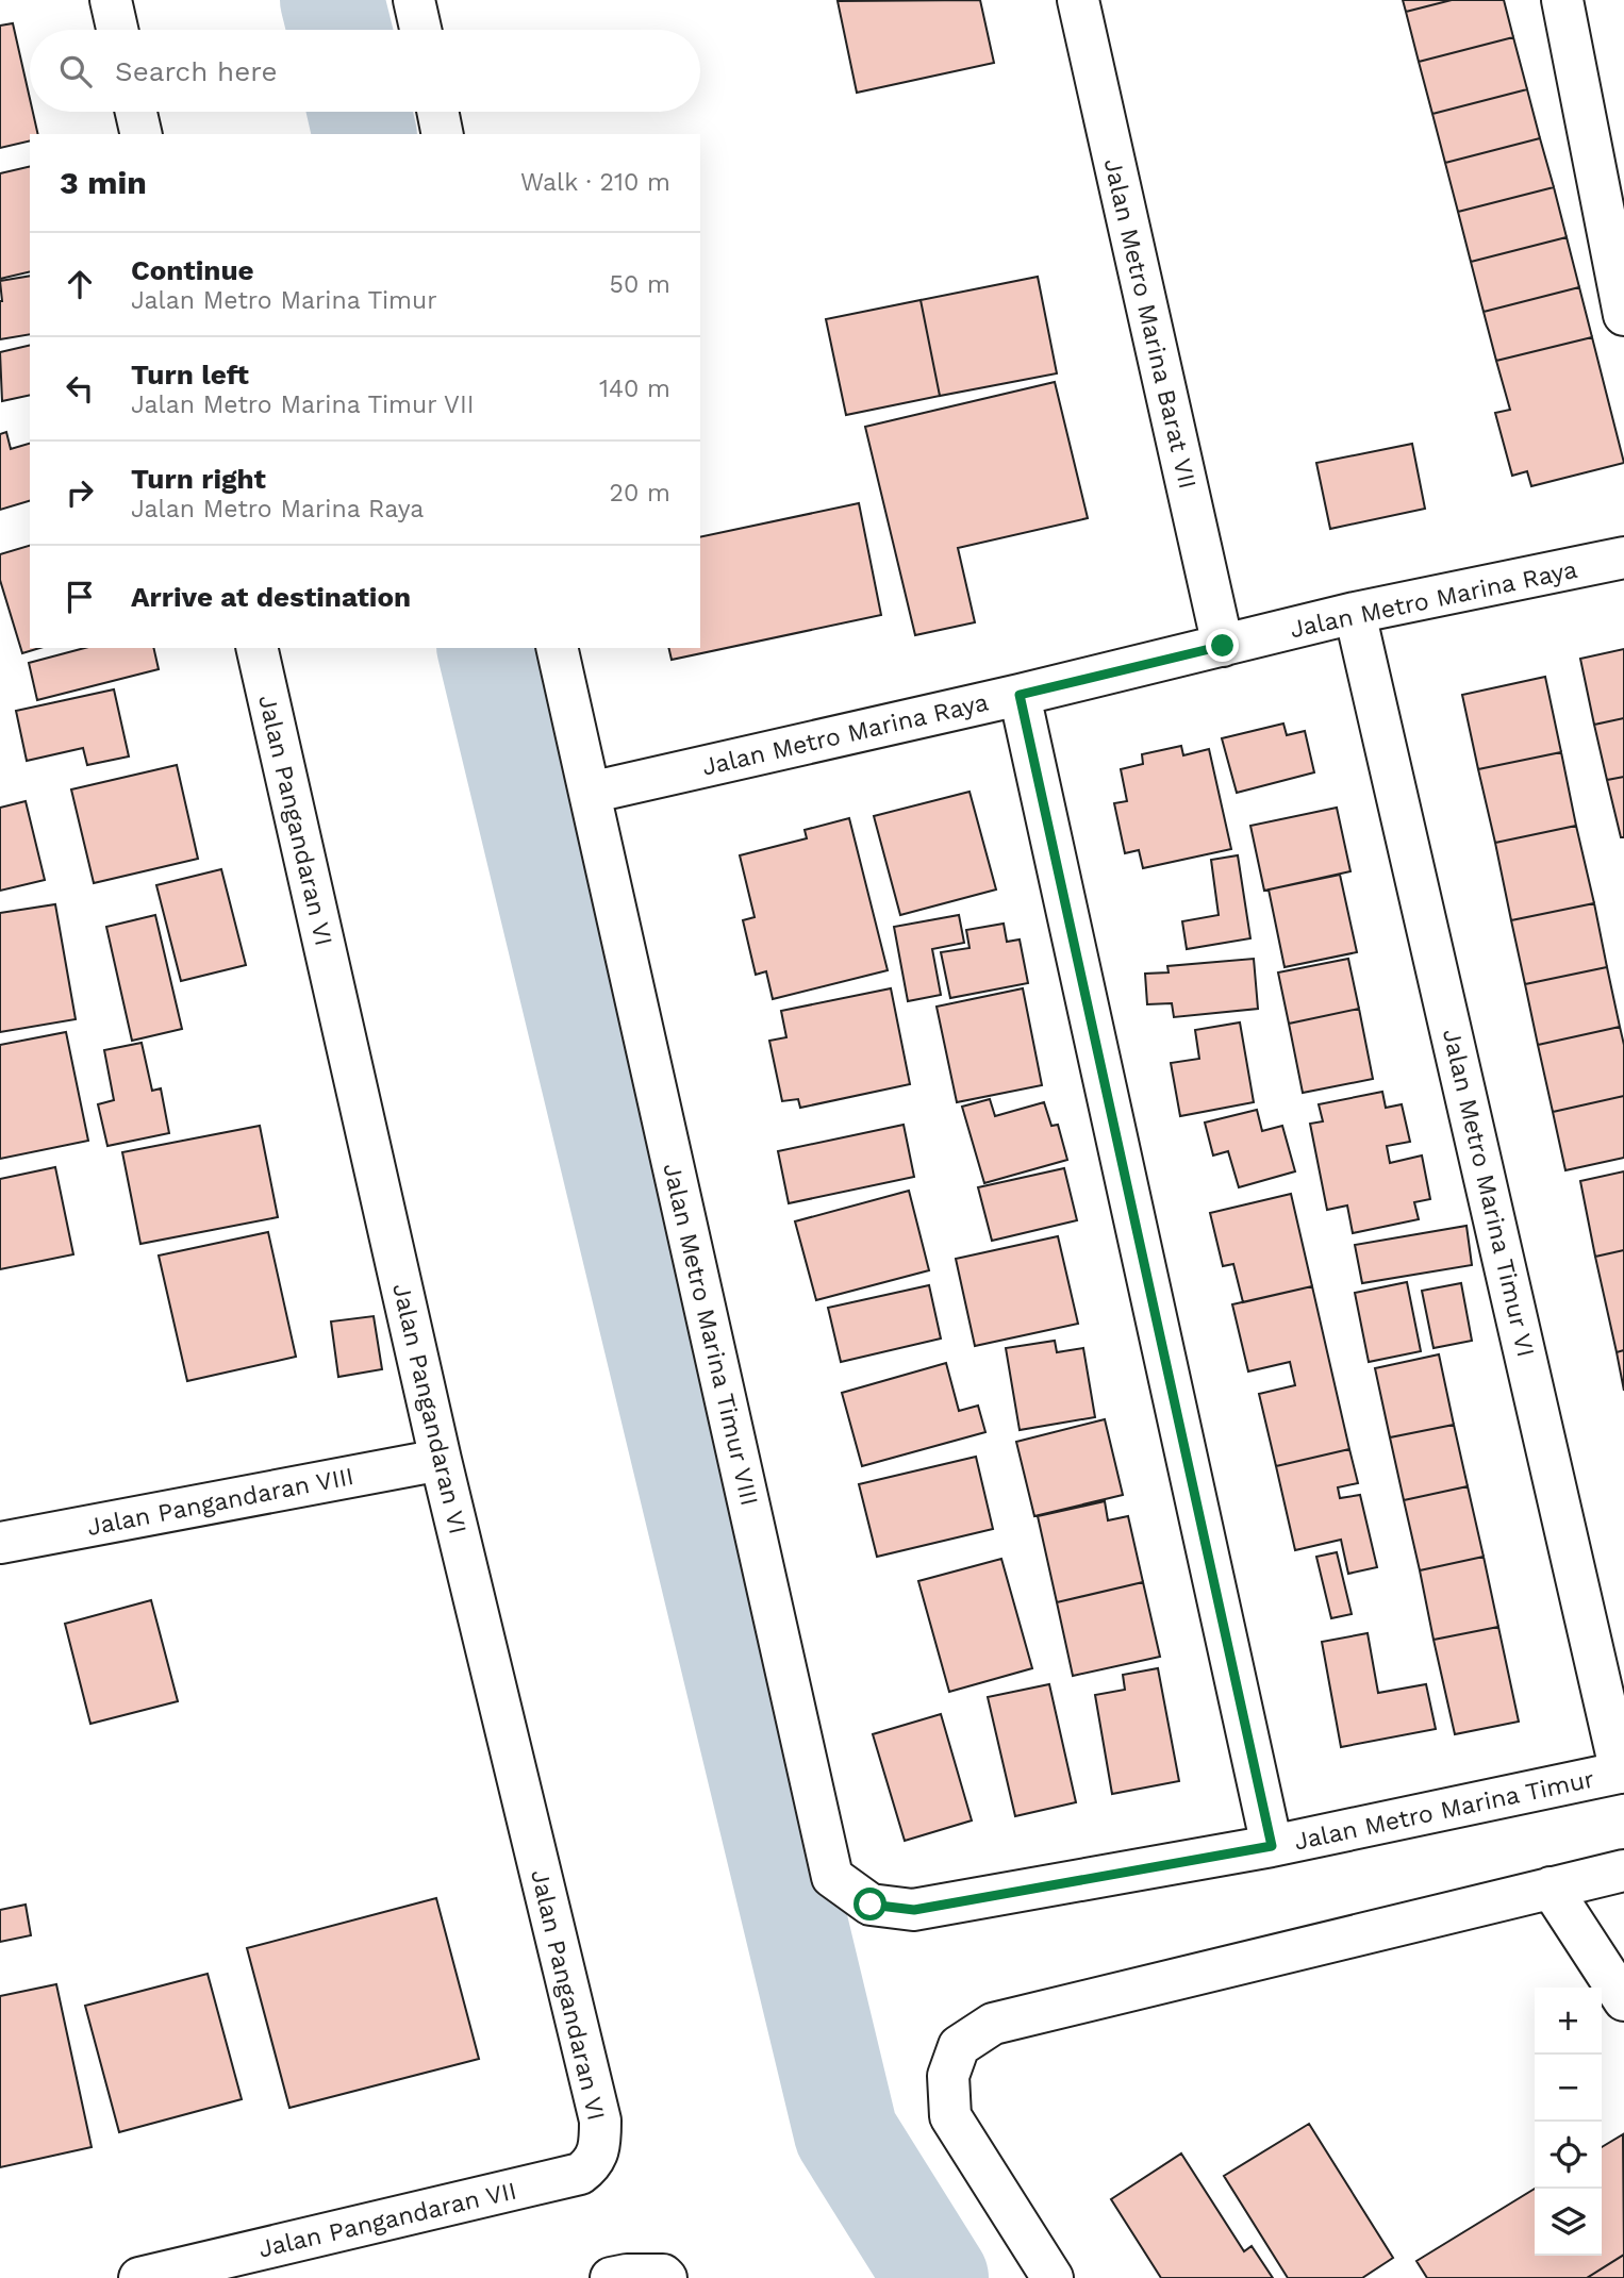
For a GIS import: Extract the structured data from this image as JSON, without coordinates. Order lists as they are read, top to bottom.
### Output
{
  "streets": {
    "street": [
      "Jalan Metro Marina Barat VII",
      "Jalan Metro Marina Raya",
      "Jalan Pangandaran VI",
      "Jalan Metro Marina Timur VI",
      "Jalan Metro Marina Timur VIII",
      "Jalan Pangandaran VIII",
      "Jalan Metro Marina Timur",
      "Jalan Pangandaran VII"
    ]
  },
  "crossings": [
    ["Jalan Metro Marina Barat VII", "Jalan Metro Marina Raya"],
    ["Jalan Metro Marina Raya", "Jalan Metro Marina Timur VI"],
    ["Jalan Metro Marina Raya", "Jalan Metro Marina Timur VIII"],
    ["Jalan Pangandaran VI", "Jalan Pangandaran VIII"],
    ["Jalan Pangandaran VI", "Jalan Pangandaran VII"],
    ["Jalan Metro Marina Timur VI", "Jalan Metro Marina Timur"],
    ["Jalan Metro Marina Timur VIII", "Jalan Metro Marina Timur"]
  ],
  "page": {
    "search": "Search here",
    "heading": ["3 min", "Walk · 210 m"],
    "list": [
      ["Continue", "Jalan Metro Marina Timur", "50 m"],
      ["Turn left", "Jalan Metro Marina Timur VII", "140 m"],
      ["Turn right", "Jalan Metro Marina Raya", "20 m"],
      "Arrive at destination"
    ],
    "map_buttons": ["+", "−"]
  }
}
